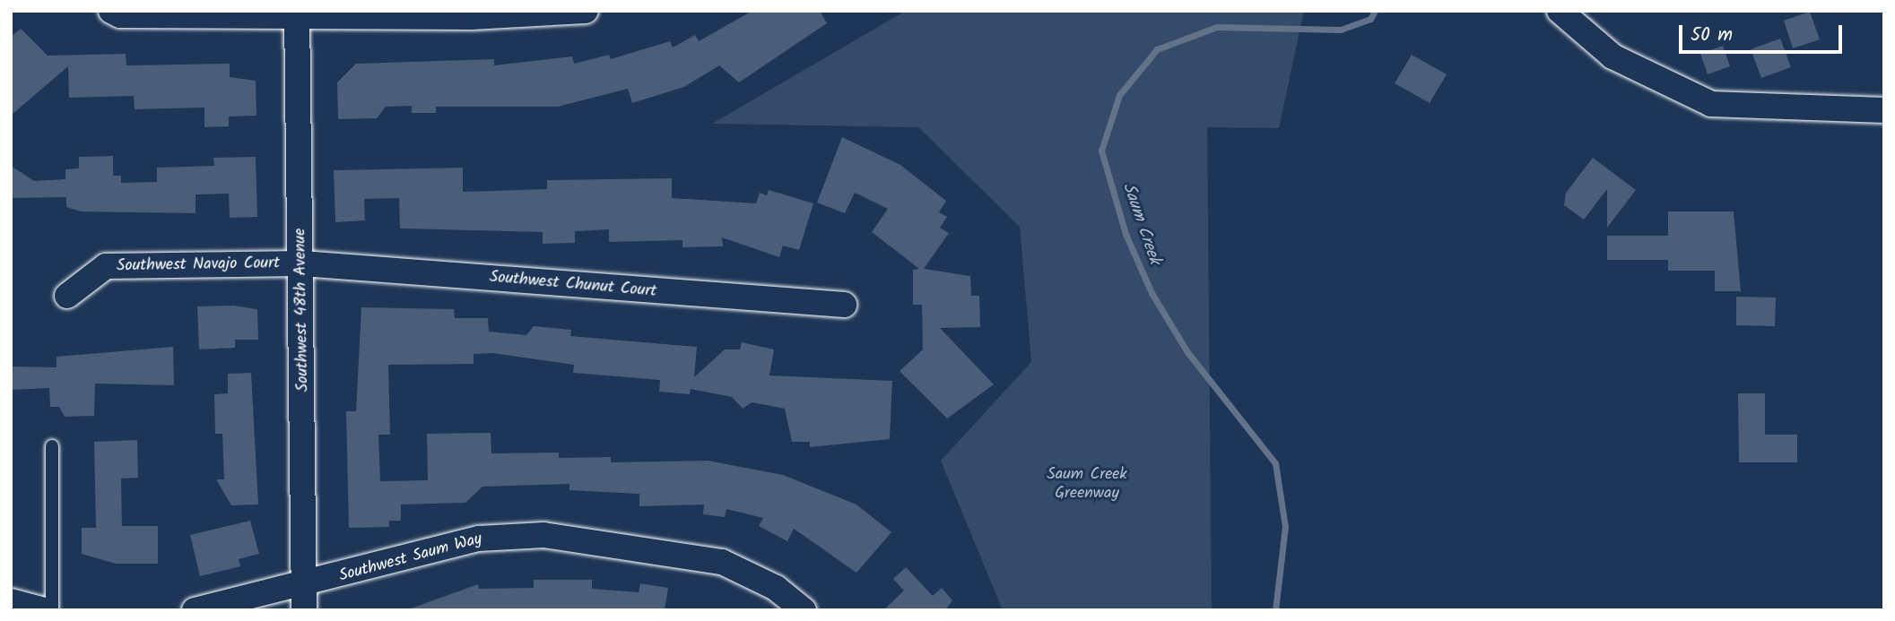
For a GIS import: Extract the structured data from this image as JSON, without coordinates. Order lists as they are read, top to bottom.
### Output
{
  "streets": {
    "street": [
      "Southwest Navajo Court",
      "Southwest Chunut Court",
      "Southwest 48th Avenue",
      "Southwest Saum Way"
    ]
  },
  "crossings": [
    ["Southwest Navajo Court", "Southwest Chunut Court"],
    ["Southwest Navajo Court", "Southwest 48th Avenue"],
    ["Southwest Chunut Court", "Southwest 48th Avenue"],
    ["Southwest 48th Avenue", "Southwest Saum Way"]
  ],
  "water": ["Saum Creek"],
  "parks": ["Saum Creek Greenway"],
  "scale_bar": "50 m"
}
